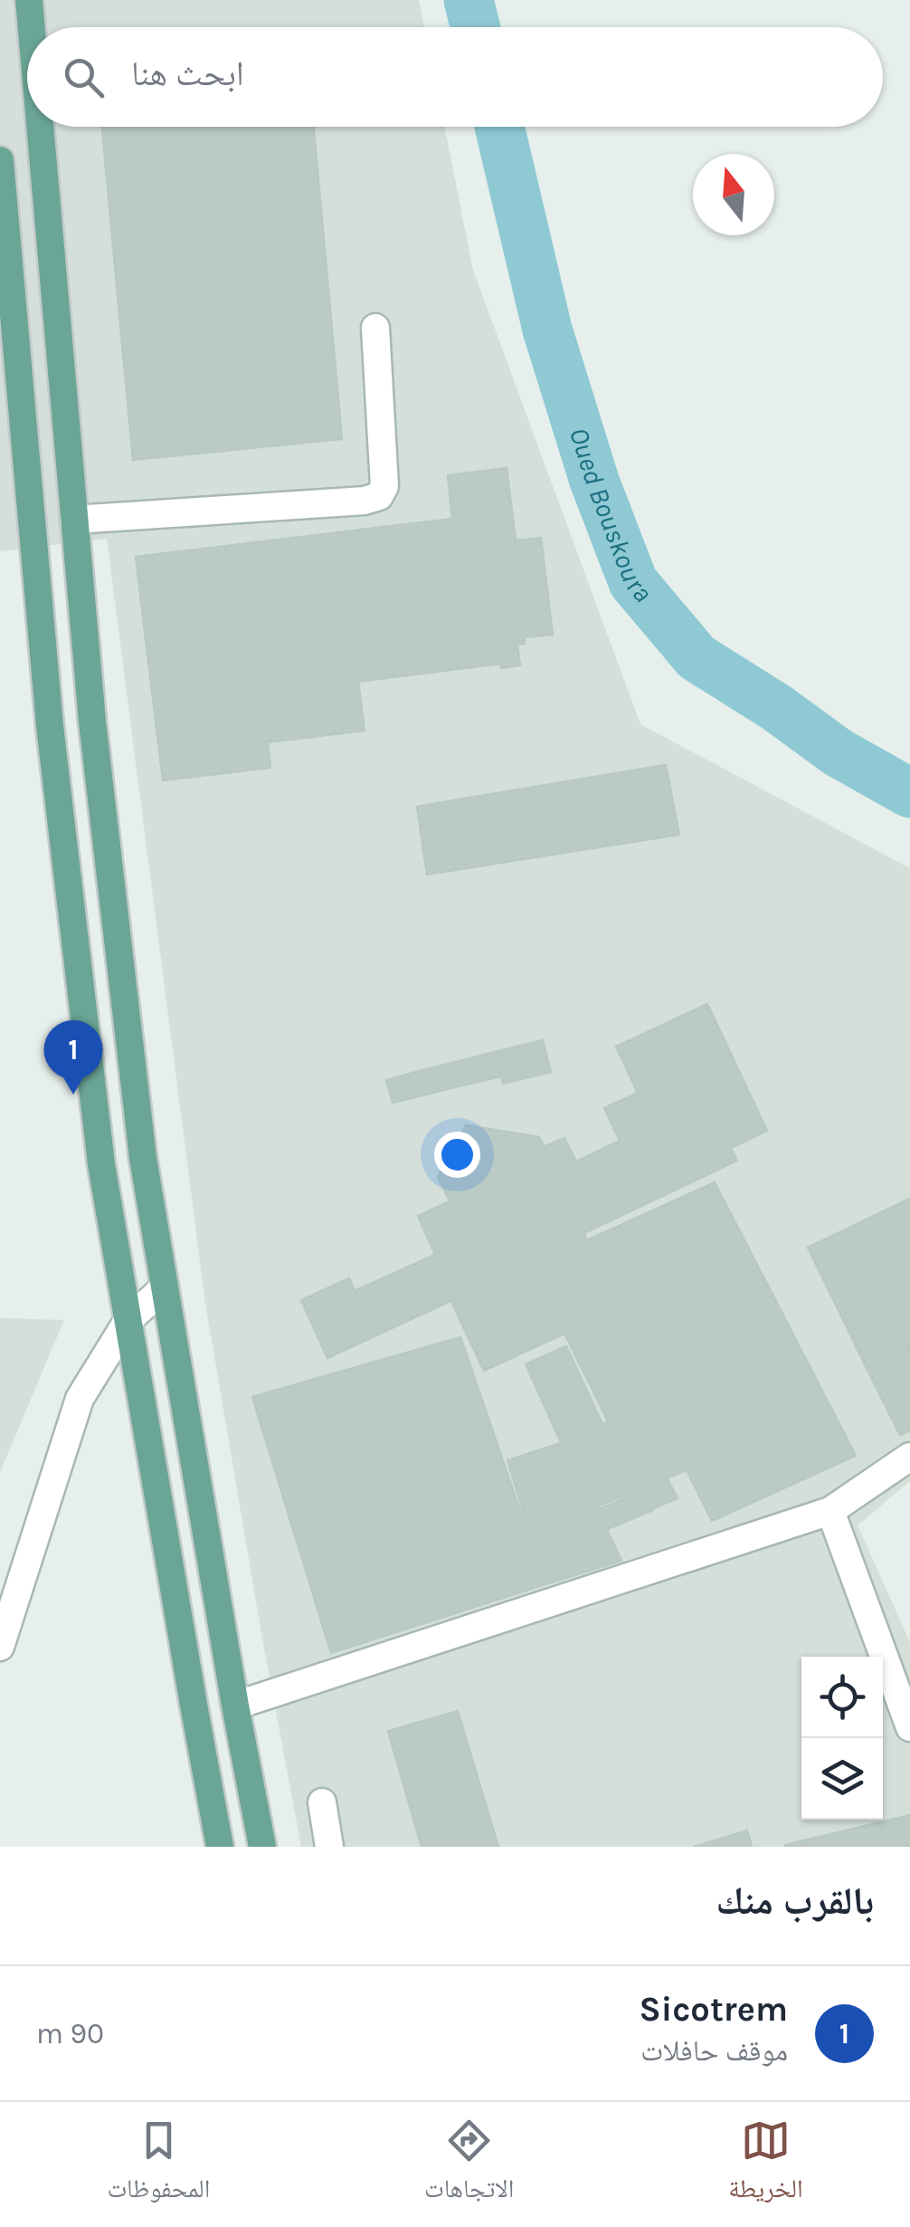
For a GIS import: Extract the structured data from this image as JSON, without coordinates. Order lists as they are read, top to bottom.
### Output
{
  "water": ["Oued Bouskoura"],
  "north": "top",
  "page": {
    "search": "ابحث هنا",
    "pins": "1",
    "heading": "بالقرب منك",
    "list": [
      {
        "mark": "1",
        "name": "Sicotrem",
        "note": "موقف حافلات",
        "value": "90 m"
      }
    ],
    "nav": ["الخريطة", "الاتجاهات", "المحفوظات"]
  }
}
